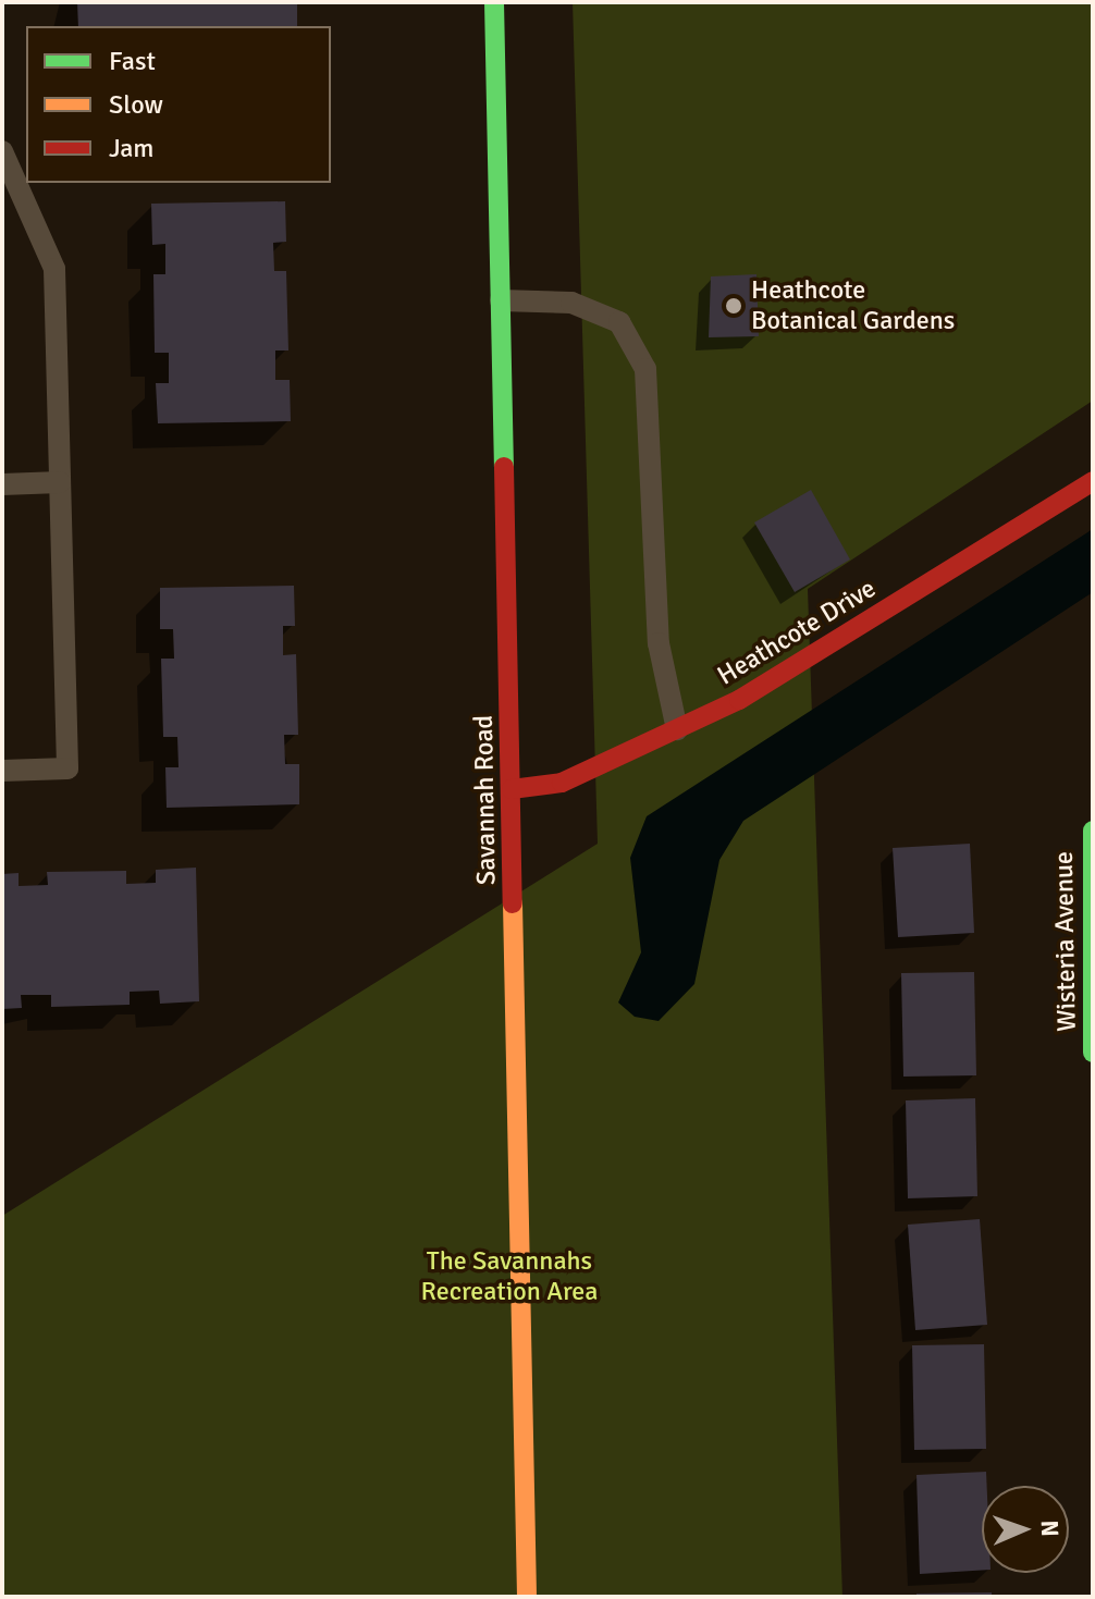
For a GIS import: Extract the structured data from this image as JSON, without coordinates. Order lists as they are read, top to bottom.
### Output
{
  "streets": {
    "street": ["Heathcote Drive", "Savannah Road", "Wisteria Avenue"]
  },
  "crossings": [
    ["Heathcote Drive", "Savannah Road"]
  ],
  "parks": ["The Savannahs Recreation Area"],
  "places": ["Heathcote Botanical Gardens"],
  "legend": ["Fast", "Slow", "Jam"],
  "north": "right"
}
